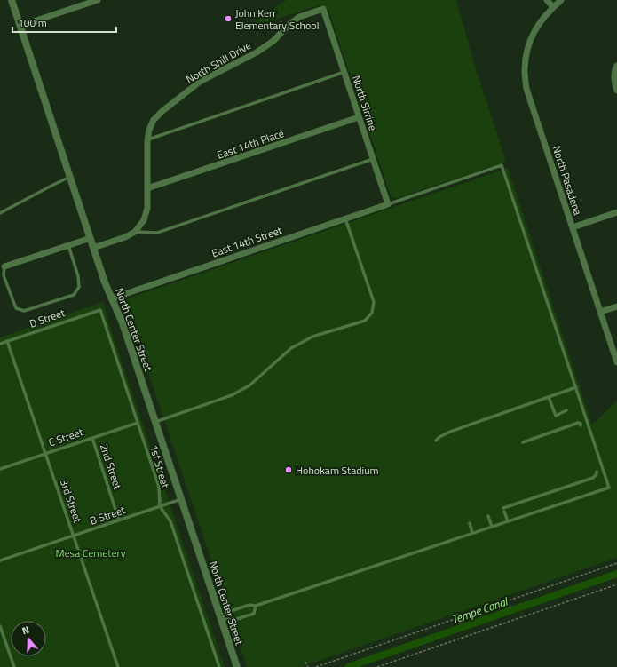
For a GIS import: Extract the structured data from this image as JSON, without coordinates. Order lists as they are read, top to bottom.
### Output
{
  "streets": {
    "street": [
      "North Shill Drive",
      "North Sirrine",
      "East 14th Place",
      "North Pasadena",
      "East 14th Street",
      "North Center Street"
    ],
    "lane": [
      "D Street",
      "C Street",
      "2nd Street",
      "1st Street",
      "3rd Street",
      "B Street"
    ]
  },
  "crossings": [
    ["North Shill Drive", "North Sirrine"],
    ["North Shill Drive", "East 14th Place"],
    ["North Sirrine", "East 14th Place"],
    ["North Sirrine", "East 14th Street"],
    ["East 14th Street", "North Center Street"],
    ["D Street", "1st Street"],
    ["D Street", "3rd Street"],
    ["North Center Street", "B Street"],
    ["C Street", "2nd Street"],
    ["C Street", "1st Street"],
    ["C Street", "3rd Street"],
    ["2nd Street", "B Street"],
    ["1st Street", "B Street"],
    ["3rd Street", "B Street"]
  ],
  "water": ["Tempe Canal"],
  "parks": ["Mesa Cemetery"],
  "places": ["John Kerr Elementary School", "Hohokam Stadium"],
  "scale_bar": "100 m",
  "north": "top"
}
